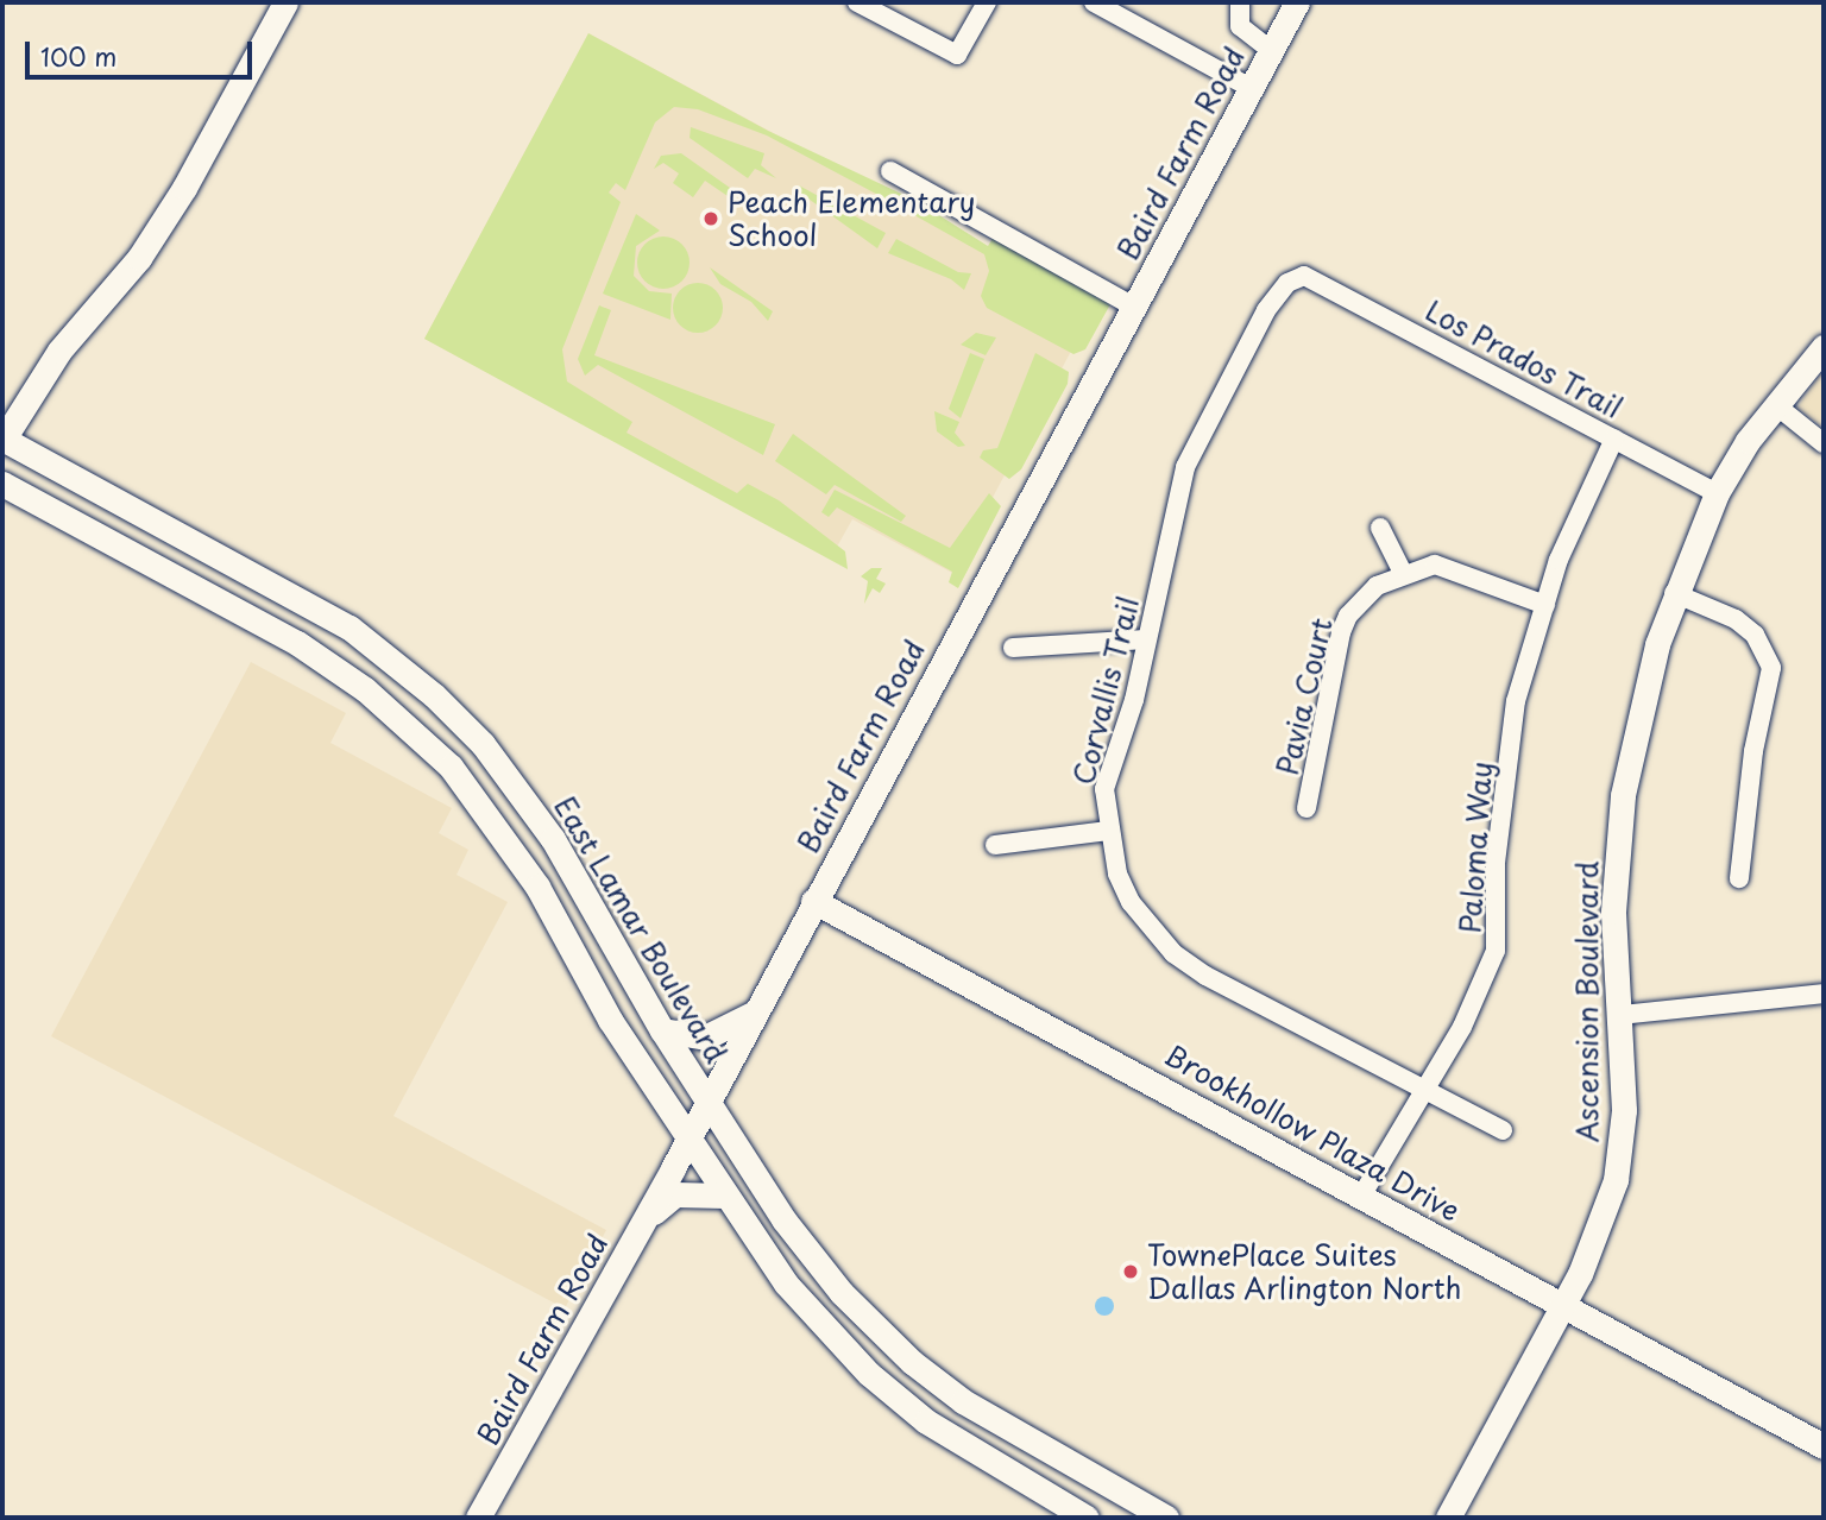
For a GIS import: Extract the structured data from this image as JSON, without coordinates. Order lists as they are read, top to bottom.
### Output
{
  "streets": {
    "street": [
      "Baird Farm Road",
      "Los Prados Trail",
      "Corvallis Trail",
      "Pavia Court",
      "Paloma Way",
      "East Lamar Boulevard",
      "Ascension Boulevard",
      "Brookhollow Plaza Drive"
    ]
  },
  "crossings": [
    ["Baird Farm Road", "East Lamar Boulevard"],
    ["Baird Farm Road", "Brookhollow Plaza Drive"],
    ["Los Prados Trail", "Corvallis Trail"],
    ["Los Prados Trail", "Paloma Way"],
    ["Los Prados Trail", "Ascension Boulevard"],
    ["Corvallis Trail", "Paloma Way"],
    ["Pavia Court", "Paloma Way"],
    ["Paloma Way", "Brookhollow Plaza Drive"],
    ["Ascension Boulevard", "Brookhollow Plaza Drive"]
  ],
  "places": ["Peach Elementary School", "TownePlace Suites Dallas Arlington North"],
  "scale_bar": "100 m"
}
